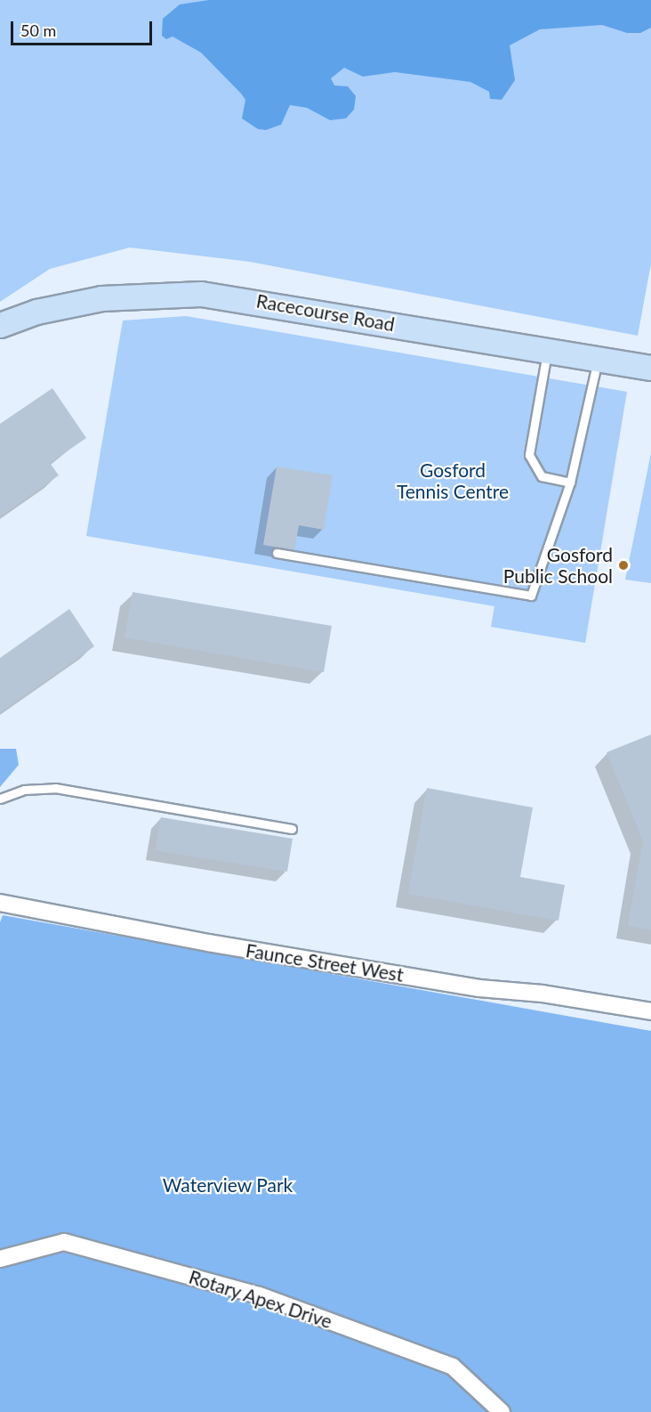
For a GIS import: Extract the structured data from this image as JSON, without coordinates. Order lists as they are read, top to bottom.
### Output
{
  "streets": {
    "main road": ["Racecourse Road"],
    "street": ["Faunce Street West", "Rotary Apex Drive"]
  },
  "parks": ["Gosford Tennis Centre", "Waterview Park"],
  "places": ["Gosford Public School"],
  "scale_bar": "50 m"
}
